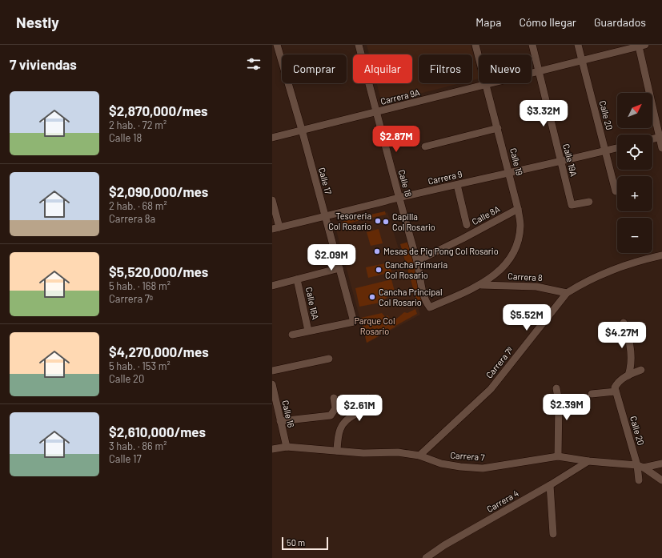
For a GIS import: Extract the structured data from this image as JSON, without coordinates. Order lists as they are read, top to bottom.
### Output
{
  "streets": {
    "street": [
      "Carrera 9A",
      "Calle 20",
      "Calle 19A",
      "Calle 19",
      "Carrera 9",
      "Calle 17",
      "Calle 18",
      "Calle 8A",
      "Carrera 8",
      "Calle 16A",
      "Carrera 7ª",
      "Calle 16",
      "Carrera 7",
      "Carrera 4"
    ]
  },
  "crossings": [
    ["Carrera 9A", "Calle 20"],
    ["Carrera 9A", "Calle 19A"],
    ["Carrera 9A", "Calle 19"],
    ["Carrera 9A", "Calle 17"],
    ["Carrera 9A", "Calle 18"],
    ["Calle 20", "Carrera 9"],
    ["Calle 20", "Carrera 7"],
    ["Calle 19A", "Carrera 9"],
    ["Calle 19", "Carrera 9"],
    ["Calle 19", "Calle 8A"],
    ["Calle 19", "Carrera 8"],
    ["Carrera 9", "Calle 17"],
    ["Carrera 9", "Calle 18"],
    ["Calle 17", "Calle 16A"],
    ["Calle 18", "Calle 8A"],
    ["Calle 18", "Carrera 8"],
    ["Calle 8A", "Carrera 8"],
    ["Carrera 8", "Carrera 7ª"],
    ["Carrera 7ª", "Carrera 7"],
    ["Calle 16", "Carrera 7"],
    ["Carrera 7", "Carrera 4"]
  ],
  "parks": ["Parque Col Rosario"],
  "places": [
    "Tesoreria Col Rosario",
    "Capilla Col Rosario",
    "Mesas de Pig Pong Col Rosario",
    "Cancha Primaria Col Rosario",
    "Cancha Principal Col Rosario"
  ],
  "scale_bar": "50 m",
  "north": "top right",
  "page": {
    "header": "Nestly",
    "nav": ["Mapa", "Cómo llegar", "Guardados"],
    "heading": "7 viviendas",
    "chip": [
      "Comprar",
      "Alquilar",
      "Filtros",
      "Nuevo"
    ],
    "list": [
      {
        "name": "$2,870,000/mes",
        "note": "2 hab. · 72 m² · Calle 18"
      },
      {
        "name": "$2,090,000/mes",
        "note": "2 hab. · 68 m² · Carrera 8a"
      },
      {
        "name": "$5,520,000/mes",
        "note": "5 hab. · 168 m² · Carrera 7ª"
      },
      {
        "name": "$4,270,000/mes",
        "note": "5 hab. · 153 m² · Calle 20"
      },
      {
        "name": "$2,610,000/mes",
        "note": "3 hab. · 86 m² · Calle 17"
      }
    ],
    "map_buttons": ["+", "−"],
    "price": [
      "$3.32M",
      "$2.87M",
      "$2.09M",
      "$5.52M",
      "$4.27M",
      "$2.39M",
      "$2.61M"
    ],
    "scale": "50 m"
  }
}
